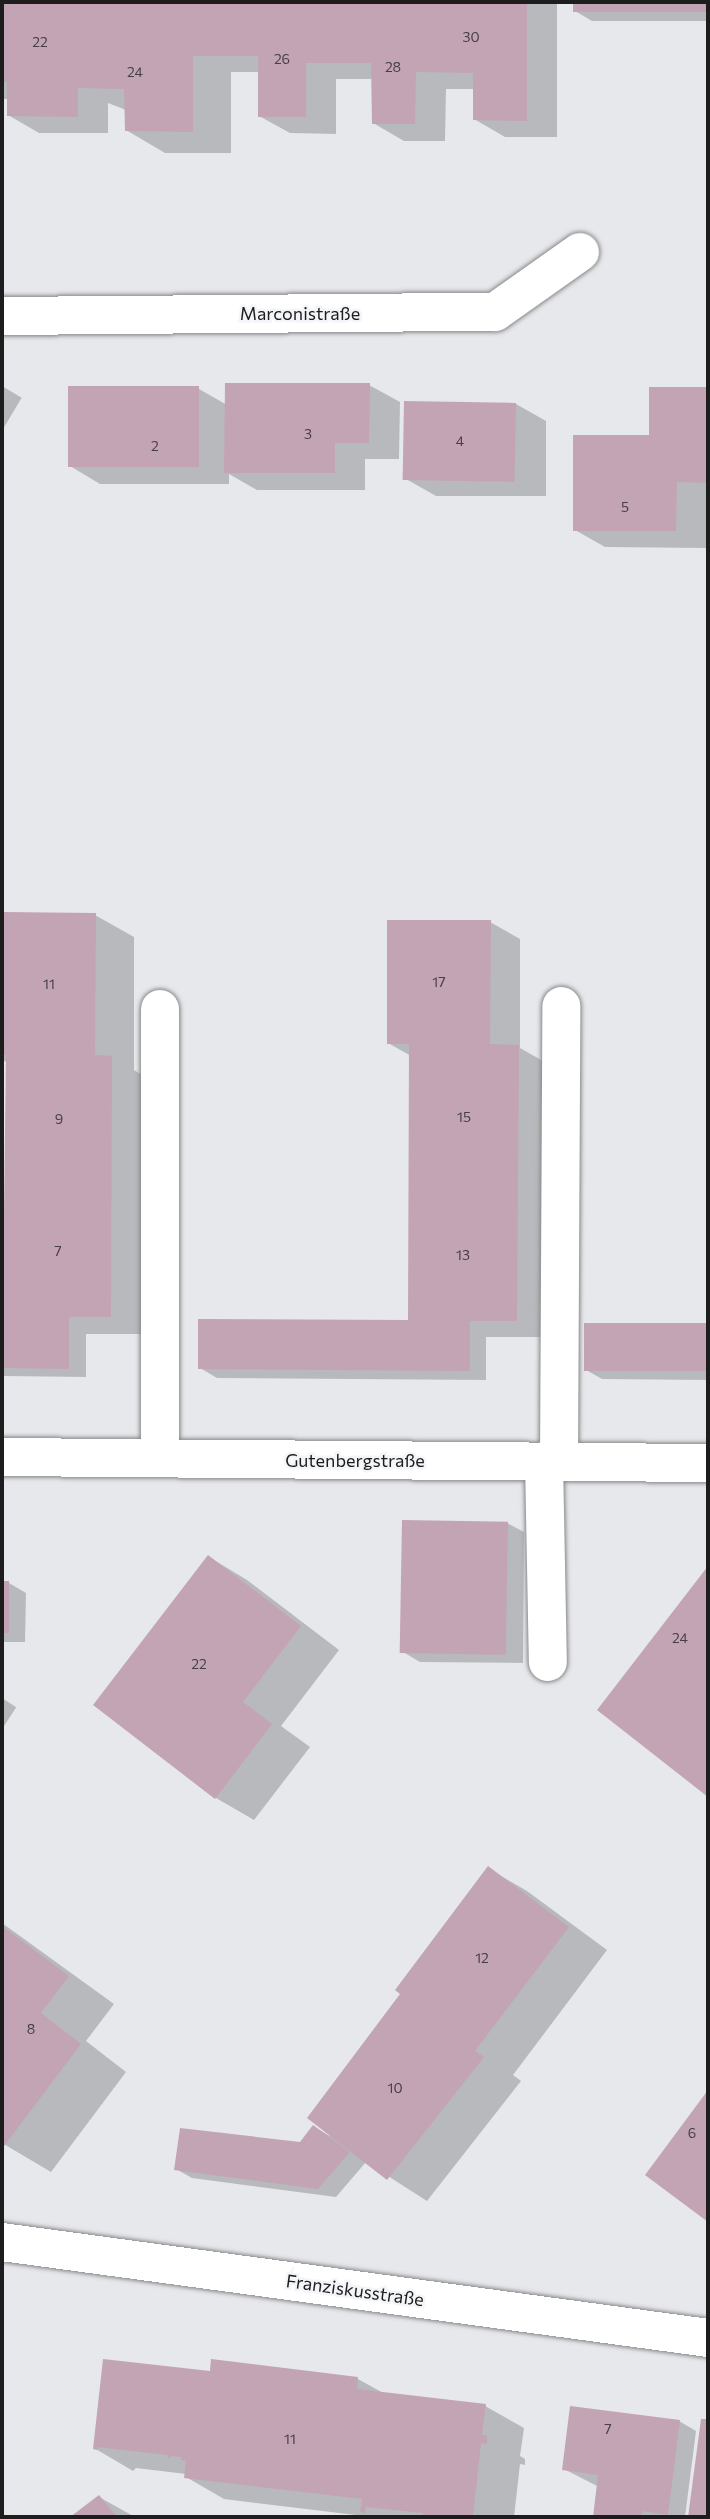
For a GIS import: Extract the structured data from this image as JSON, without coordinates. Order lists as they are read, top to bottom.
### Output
{
  "streets": {
    "street": ["Marconistraße", "Gutenbergstraße", "Franziskusstraße"]
  },
  "house_numbers": [
    "30",
    "22",
    "26",
    "28",
    "24",
    "3",
    "4",
    "2",
    "5",
    "17",
    "11",
    "15",
    "9",
    "7",
    "13",
    "24",
    "22",
    "12",
    "8",
    "10",
    "6",
    "7",
    "11"
  ]
}
